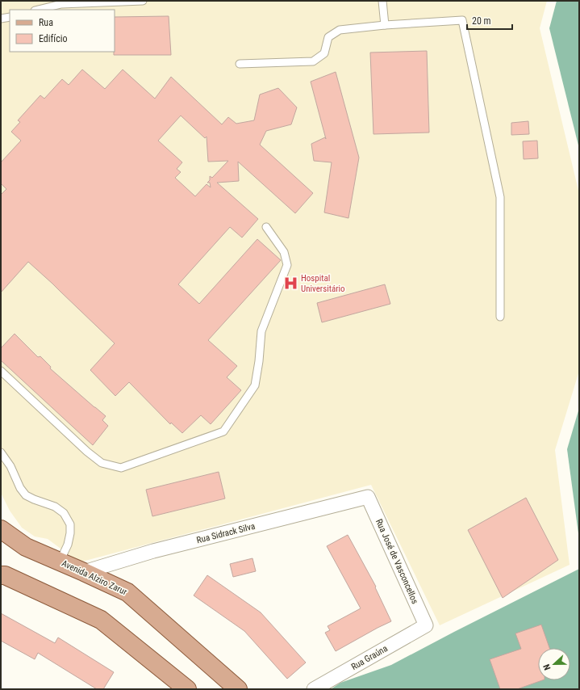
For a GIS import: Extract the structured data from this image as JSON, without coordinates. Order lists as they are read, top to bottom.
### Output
{
  "streets": {
    "main road": ["Avenida Alziro Zarur"],
    "street": ["Rua Sidrack Silva", "Rua José de Vasconcellos", "Rua Graúna"]
  },
  "crossings": [
    ["Rua Sidrack Silva", "Rua José de Vasconcellos"],
    ["Rua Sidrack Silva", "Avenida Alziro Zarur"],
    ["Rua José de Vasconcellos", "Rua Graúna"]
  ],
  "places": {
    "hospital": ["Hospital Universitário"]
  },
  "legend": ["Rua", "Edifício"],
  "scale_bar": "20 m",
  "north": "left"
}
